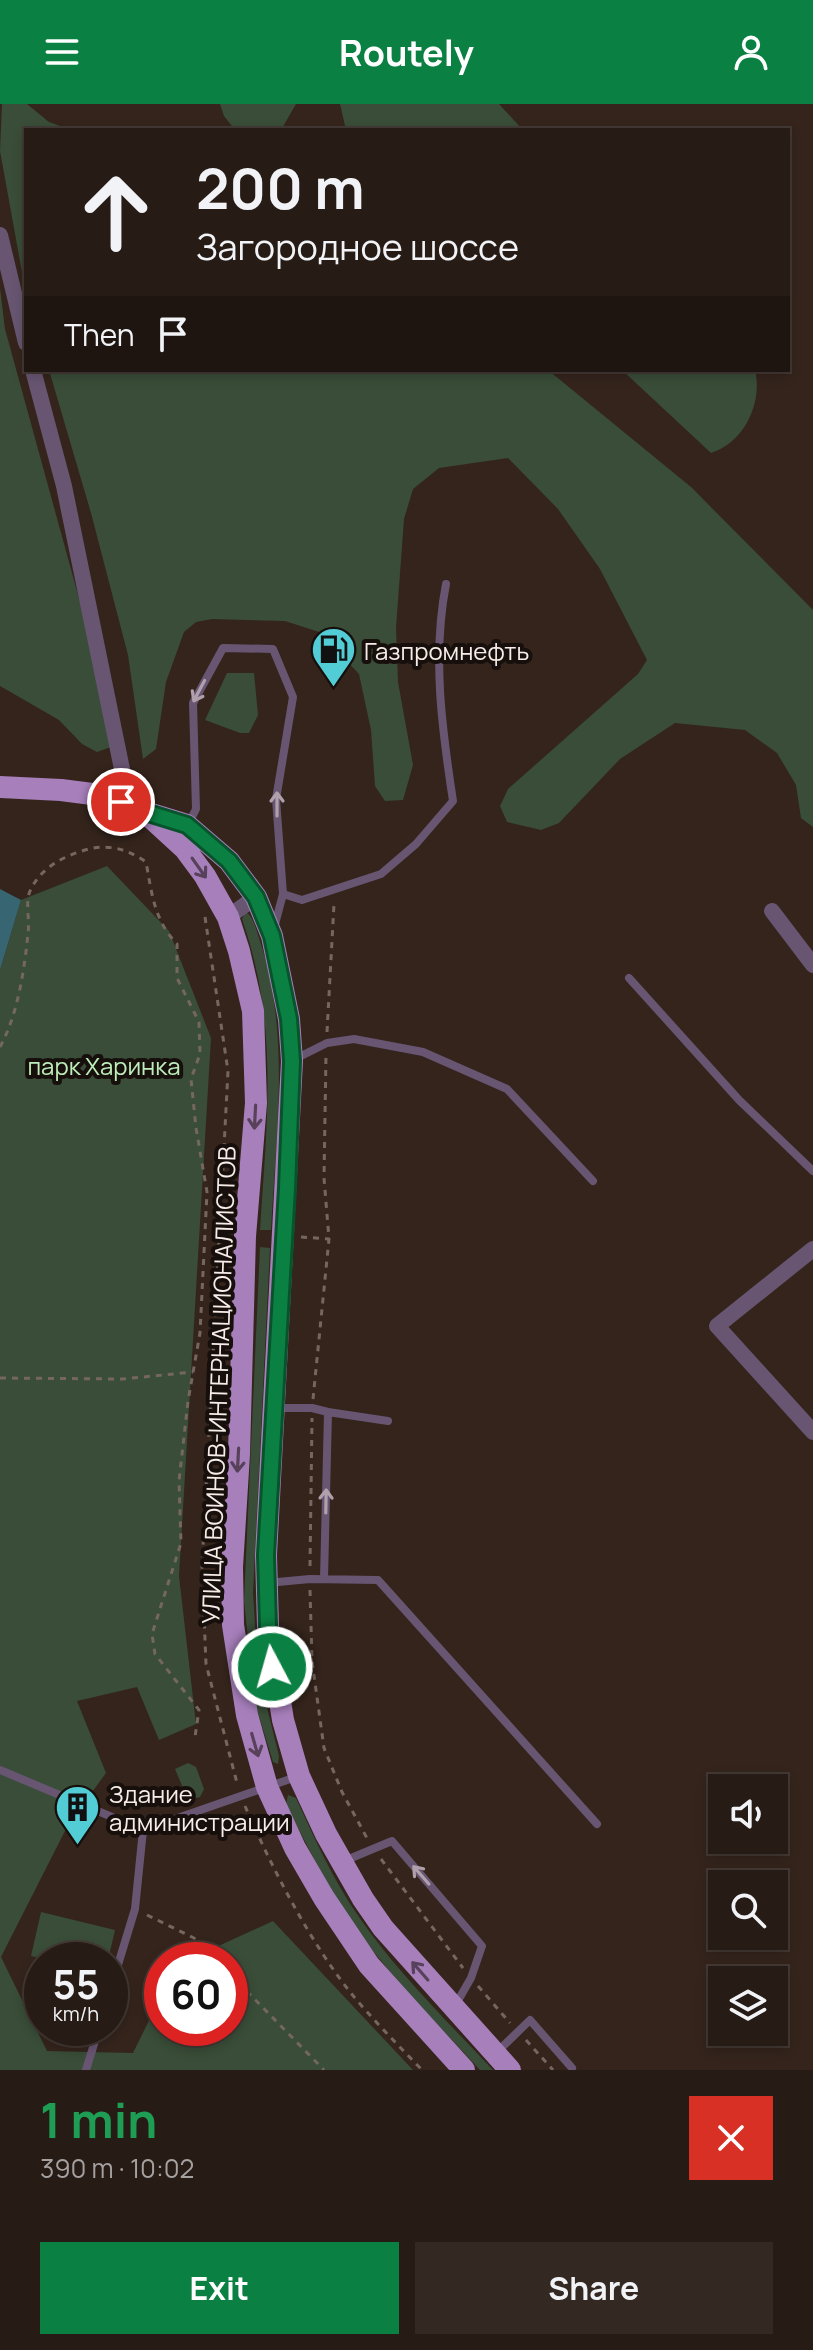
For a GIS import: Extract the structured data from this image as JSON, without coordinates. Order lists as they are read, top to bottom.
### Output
{
  "streets": {
    "main road": ["УЛИЦА ВОИНОВ-ИНТЕРНАЦИОНАЛИСТОВ"]
  },
  "parks": ["парк Харинка"],
  "places": {
    "fuel station": ["Газпромнефть"],
    "building": ["Здание администрации"]
  },
  "page": {
    "header": "Routely",
    "turn": ["200 m", "Загородное шоссе"],
    "then": "Then",
    "speed": "55 km/h",
    "limit": "60",
    "heading": ["1 min", "390 m · 10:02"],
    "buttons": ["Exit", "Share"]
  }
}
